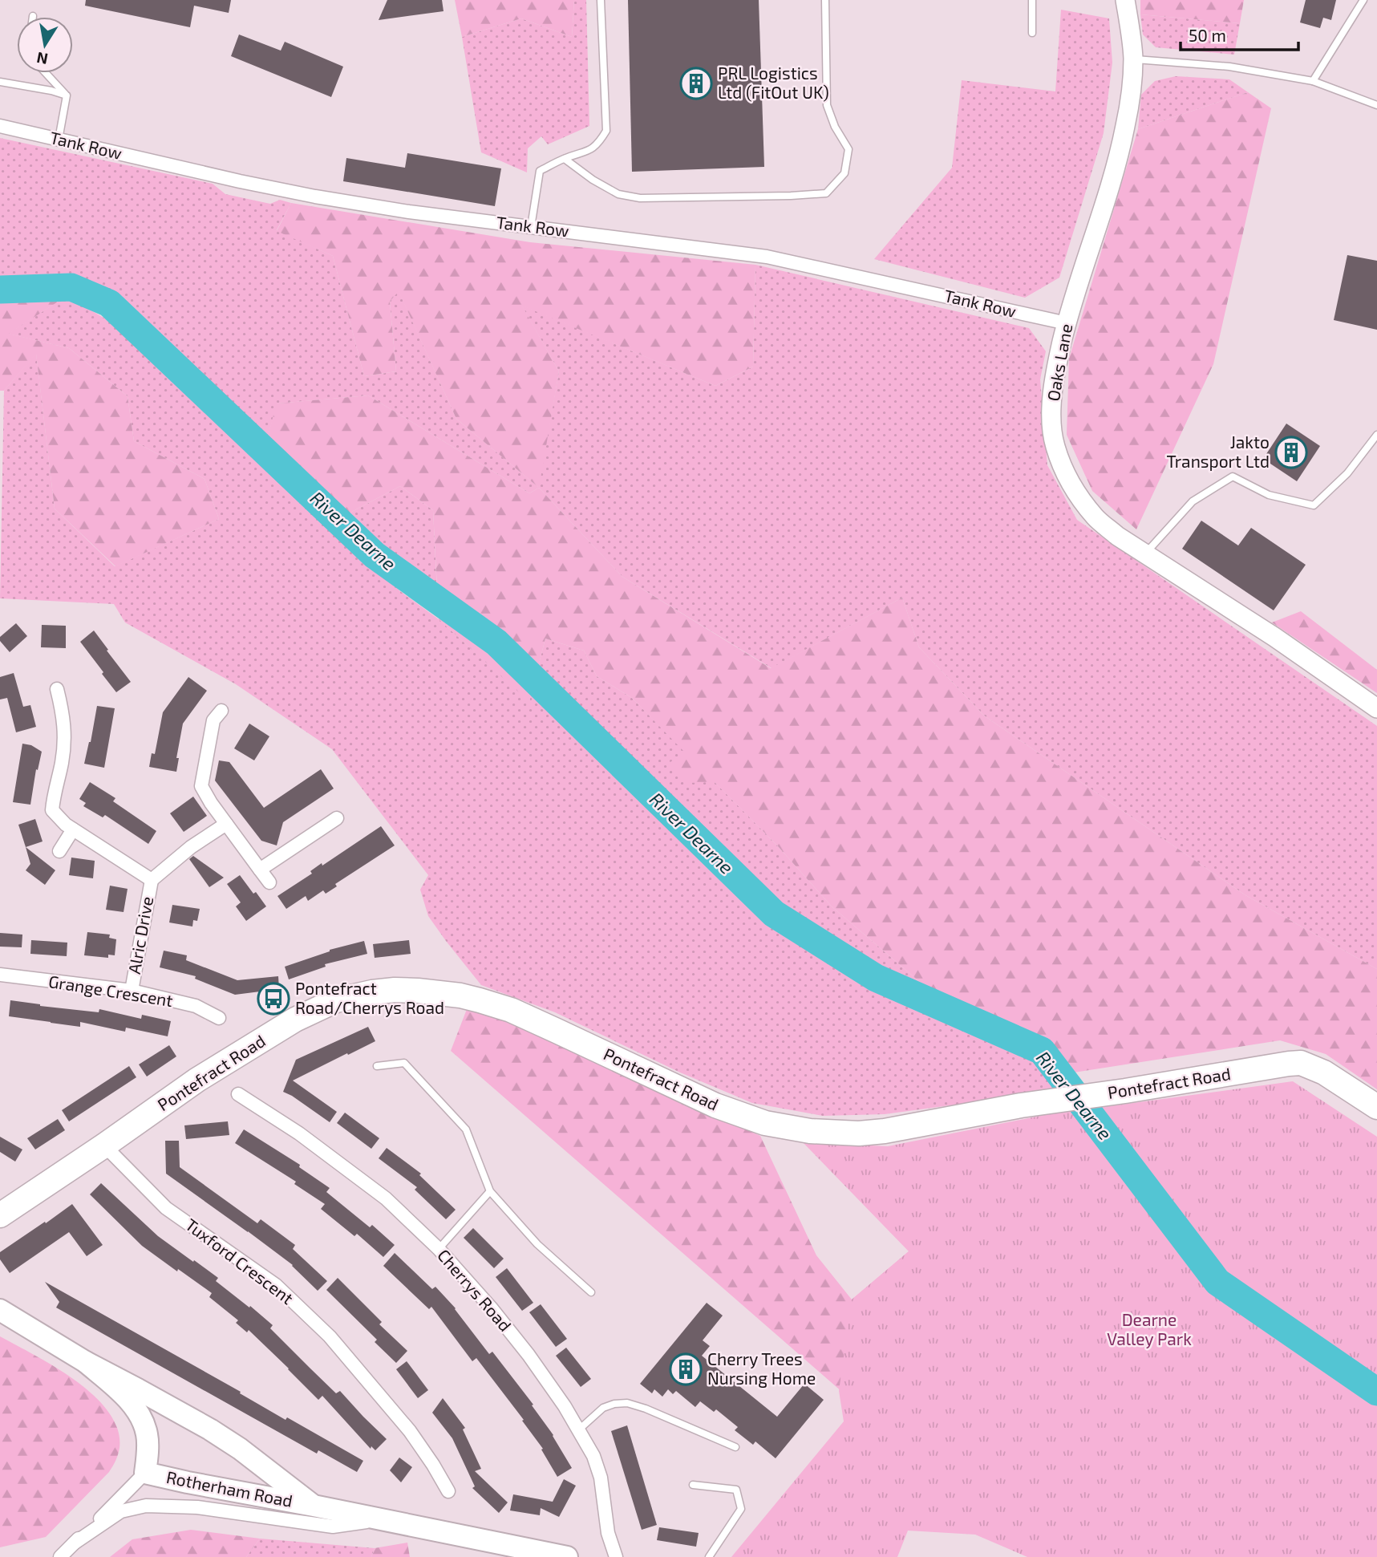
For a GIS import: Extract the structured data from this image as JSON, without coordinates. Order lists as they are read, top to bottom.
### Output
{
  "streets": {
    "highway": ["Pontefract Road"],
    "main road": ["Rotherham Road"],
    "street": [
      "Tank Row",
      "Oaks Lane",
      "Alric Drive",
      "Grange Crescent",
      "Tuxford Crescent",
      "Cherrys Road"
    ]
  },
  "crossings": [
    ["Tank Row", "Oaks Lane"],
    ["Alric Drive", "Grange Crescent"],
    ["Pontefract Road", "Tuxford Crescent"]
  ],
  "water": ["River Dearne"],
  "parks": ["Dearne Valley Park"],
  "places": {
    "building": ["PRL Logistics Ltd (FitOut UK)", "Jakto Transport Ltd", "Cherry Trees Nursing Home"],
    "bus stop": ["Pontefract Road/Cherrys Road"]
  },
  "scale_bar": "50 m",
  "north": "bottom"
}
